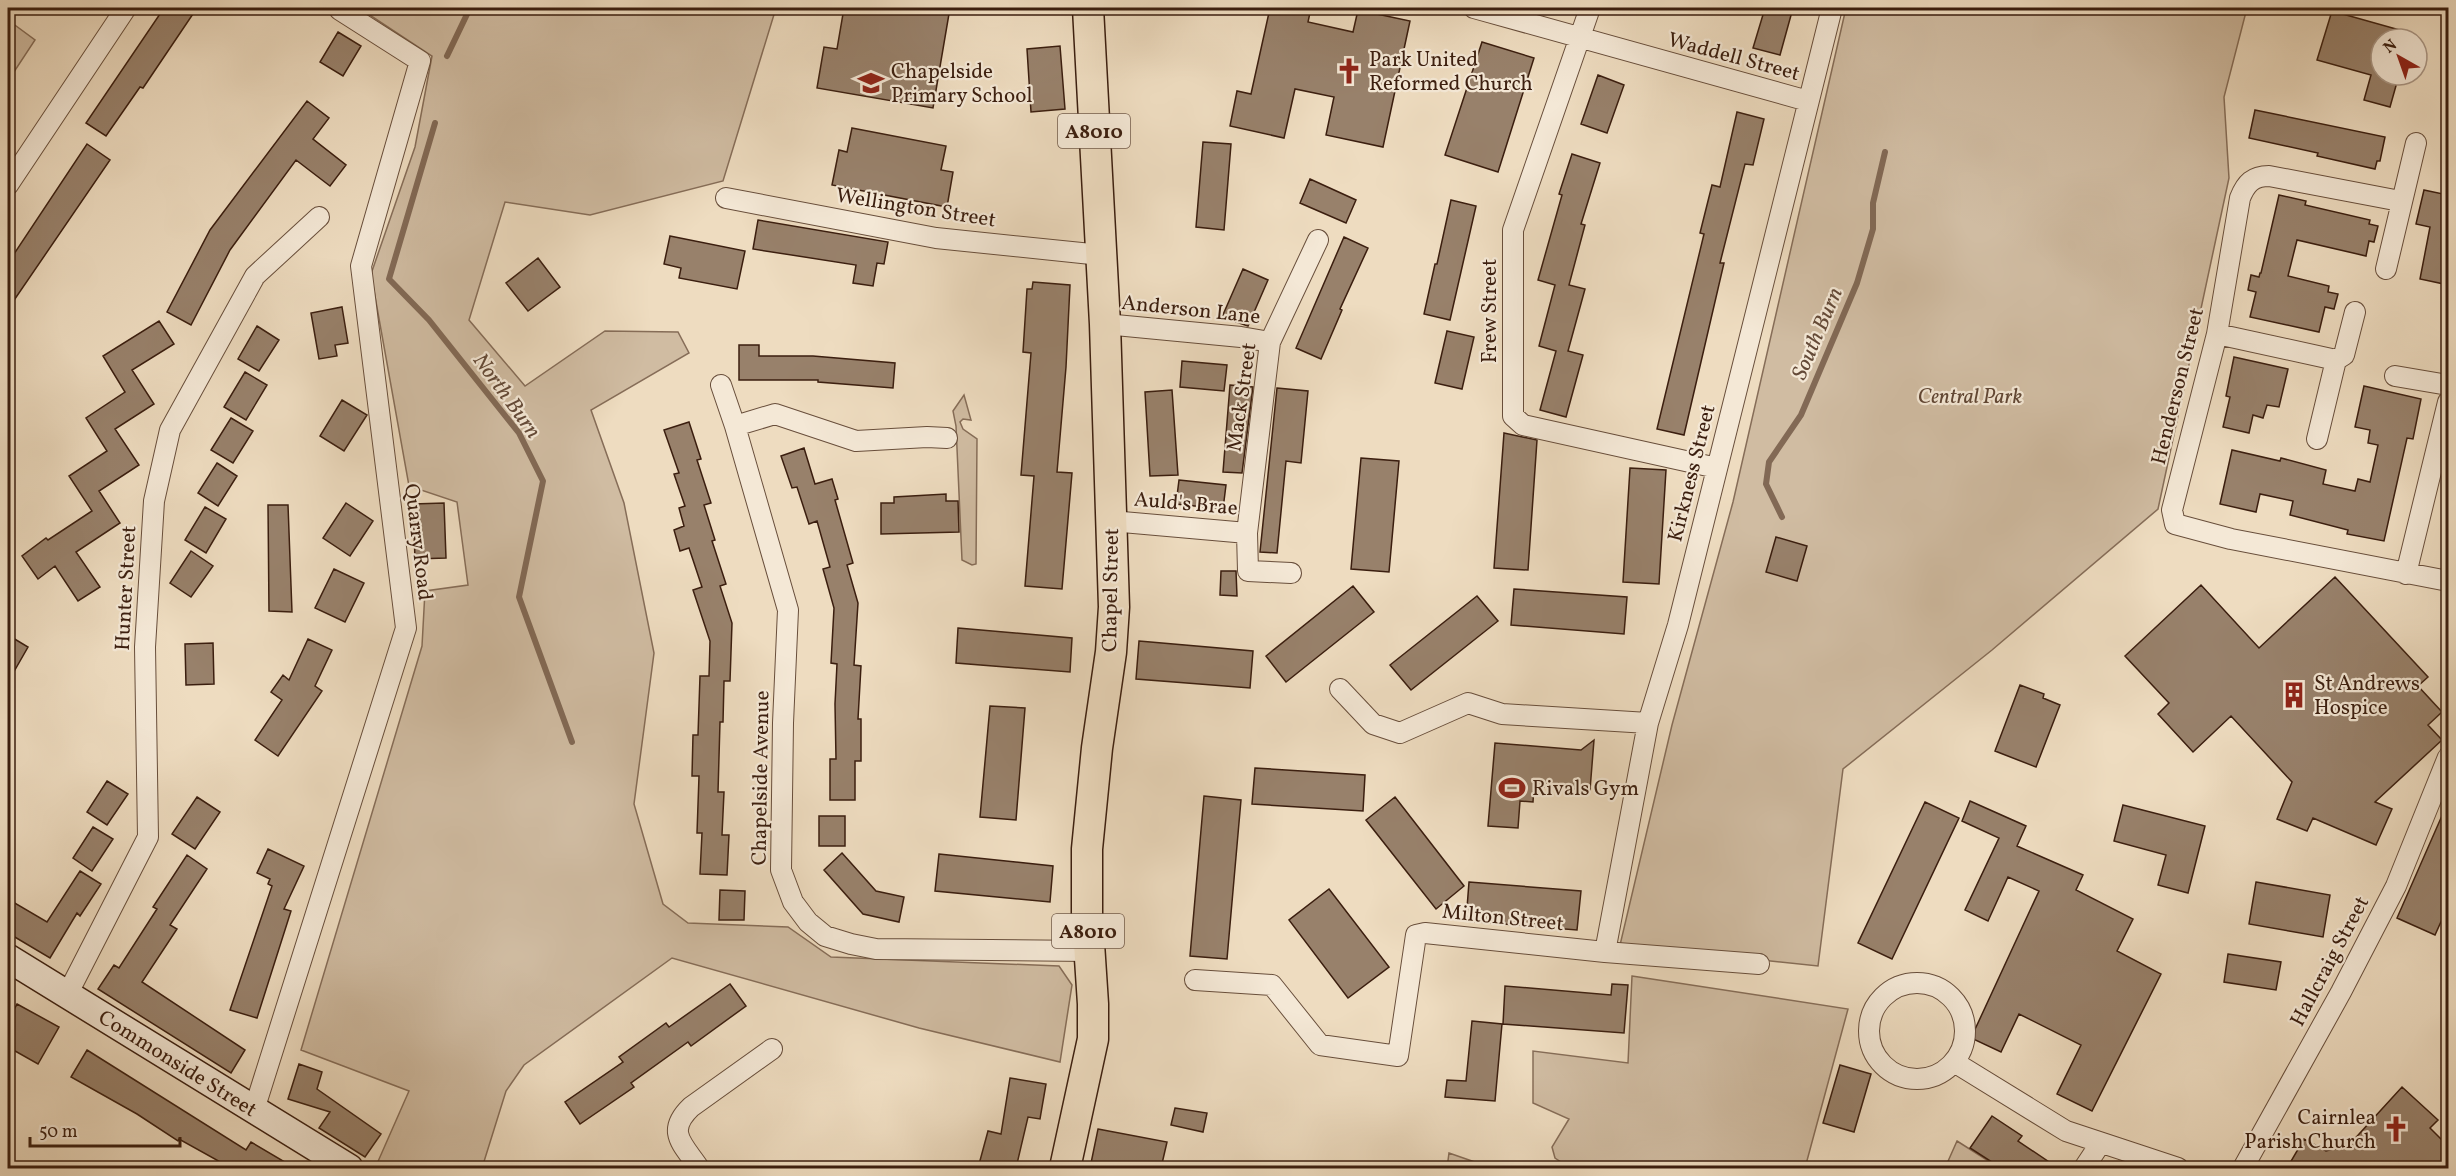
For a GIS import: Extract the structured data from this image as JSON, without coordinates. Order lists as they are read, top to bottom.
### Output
{
  "streets": {
    "main road": ["A8010", "Chapel Street", "Commonside Street"],
    "street": [
      "Waddell Street",
      "Wellington Street",
      "Anderson Lane",
      "Frew Street",
      "Henderson Street",
      "Mack Street",
      "Kirkness Street",
      "Auld's Brae",
      "Quarry Road",
      "Hunter Street",
      "Chapelside Avenue",
      "Milton Street",
      "Hallcraig Street"
    ]
  },
  "crossings": [
    ["Waddell Street", "Frew Street"],
    ["Waddell Street", "Kirkness Street"],
    ["Wellington Street", "Chapel Street"],
    ["Anderson Lane", "Mack Street"],
    ["Anderson Lane", "Chapel Street"],
    ["Frew Street", "Kirkness Street"],
    ["Mack Street", "Auld's Brae"],
    ["Kirkness Street", "Milton Street"],
    ["Auld's Brae", "Chapel Street"],
    ["Quarry Road", "Commonside Street"],
    ["Hunter Street", "Commonside Street"],
    ["Chapel Street", "Chapelside Avenue"]
  ],
  "water": ["South Burn", "North Burn"],
  "parks": ["Central Park"],
  "places": {
    "church": ["Park United Reformed Church", "Cairnlea Parish Church"],
    "school or university": ["Chapelside Primary School"],
    "building": ["St Andrews Hospice"],
    "sports": ["Rivals Gym"]
  },
  "scale_bar": "50 m",
  "north": "top left"
}
